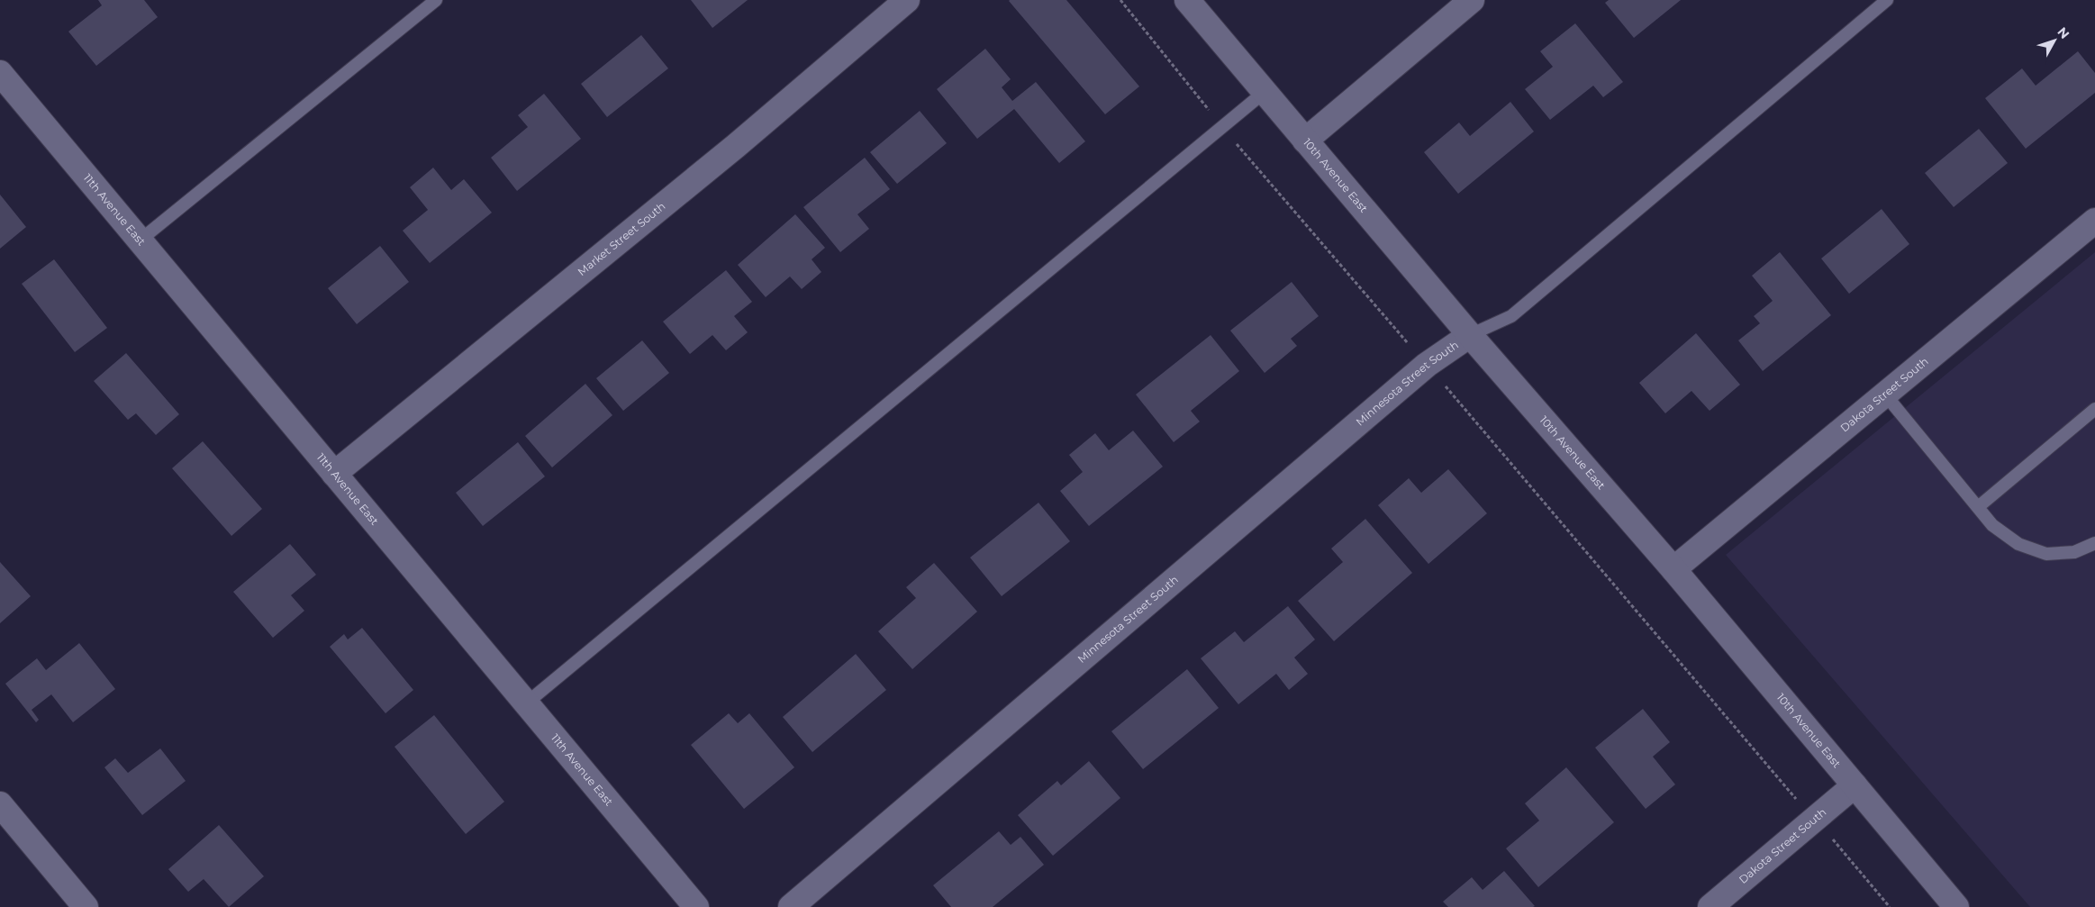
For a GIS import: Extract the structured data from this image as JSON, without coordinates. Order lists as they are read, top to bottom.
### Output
{
  "streets": {
    "street": [
      "10th Avenue East",
      "11th Avenue East",
      "Market Street South",
      "Minnesota Street South",
      "Dakota Street South"
    ]
  },
  "crossings": [
    ["10th Avenue East", "Minnesota Street South"],
    ["10th Avenue East", "Dakota Street South"],
    ["11th Avenue East", "Market Street South"]
  ],
  "north": "top right"
}
